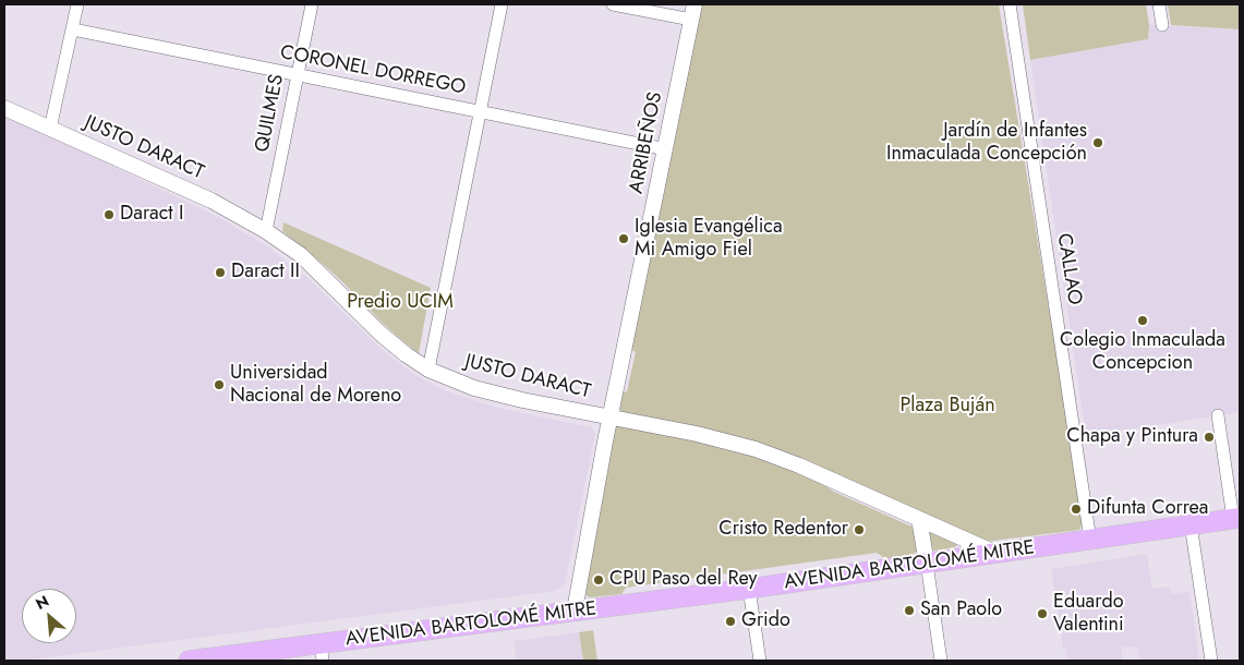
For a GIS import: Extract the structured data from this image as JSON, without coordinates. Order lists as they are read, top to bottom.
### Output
{
  "streets": {
    "main road": ["AVENIDA BARTOLOMÉ MITRE"],
    "street": [
      "CORONEL DORREGO",
      "QUILMES",
      "ARRIBEÑOS",
      "JUSTO DARACT",
      "CALLAO"
    ]
  },
  "crossings": [
    ["CORONEL DORREGO", "QUILMES"],
    ["CORONEL DORREGO", "ARRIBEÑOS"],
    ["QUILMES", "JUSTO DARACT"],
    ["ARRIBEÑOS", "JUSTO DARACT"],
    ["ARRIBEÑOS", "AVENIDA BARTOLOMÉ MITRE"],
    ["JUSTO DARACT", "AVENIDA BARTOLOMÉ MITRE"],
    ["CALLAO", "AVENIDA BARTOLOMÉ MITRE"]
  ],
  "parks": ["Predio UCIM", "Plaza Buján"],
  "places": [
    "Jardín de Infantes Inmaculada Concepción",
    "Daract I",
    "Iglesia Evangélica Mi Amigo Fiel",
    "Daract II",
    "Colegio Inmaculada Concepcion",
    "Universidad Nacional de Moreno",
    "Chapa y Pintura",
    "Difunta Correa",
    "Cristo Redentor",
    "CPU Paso del Rey",
    "San Paolo",
    "Eduardo Valentini",
    "Grido"
  ],
  "north": "top left"
}
